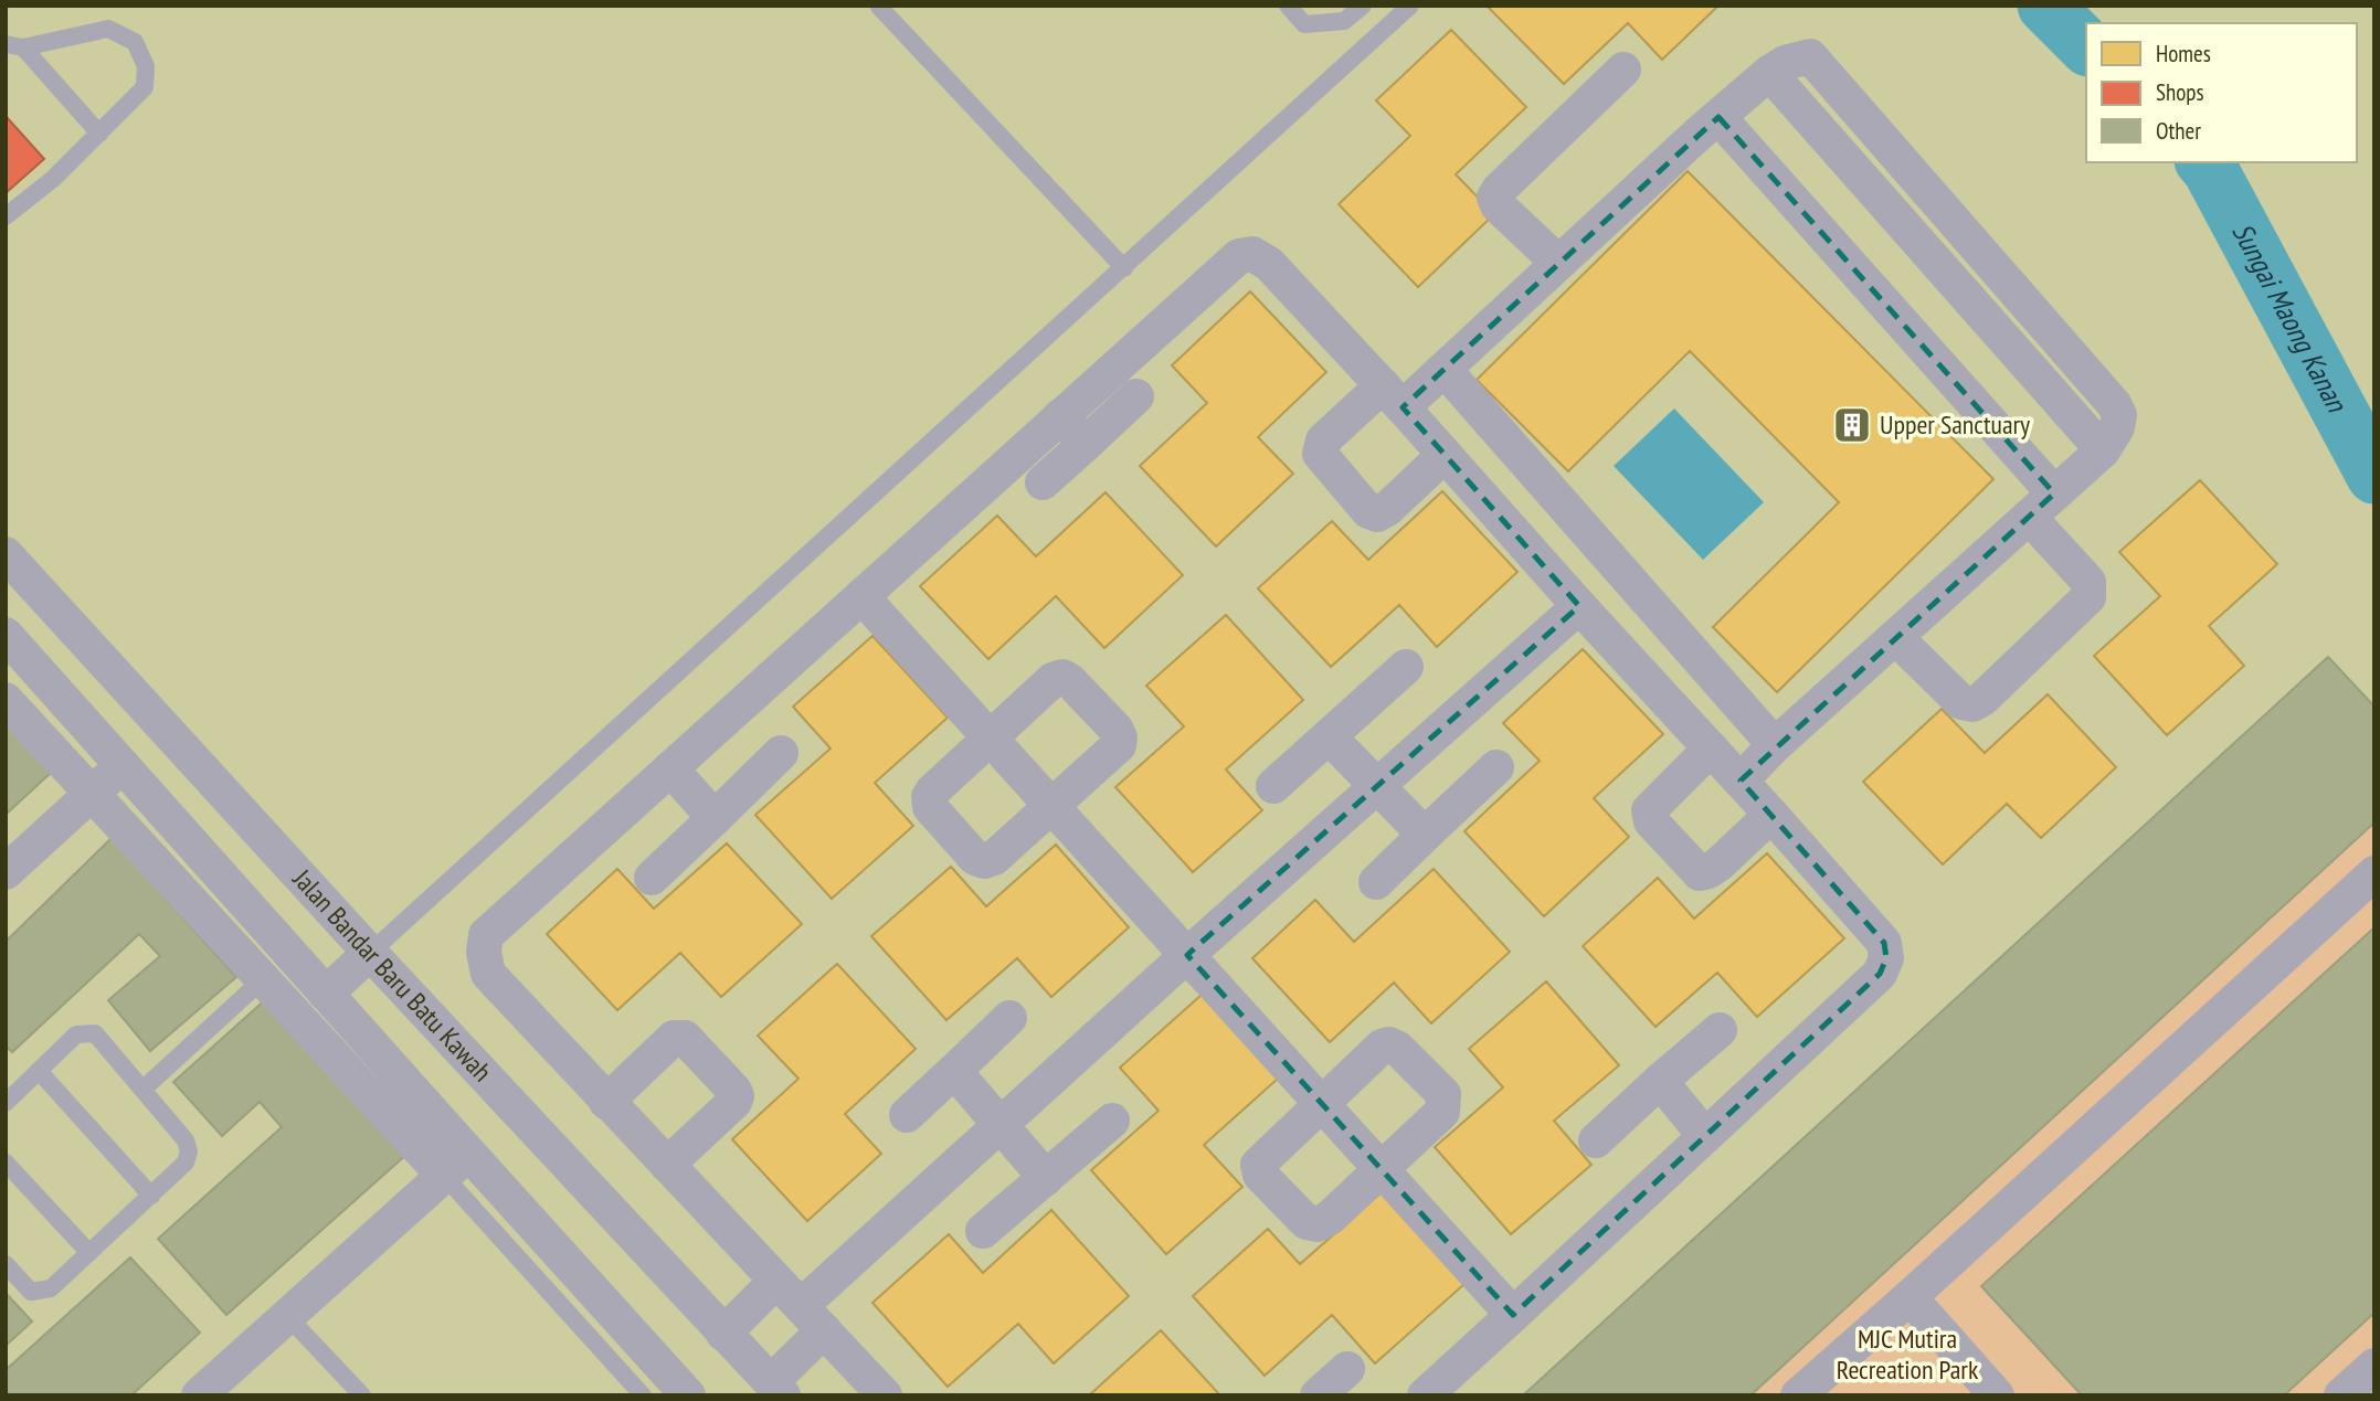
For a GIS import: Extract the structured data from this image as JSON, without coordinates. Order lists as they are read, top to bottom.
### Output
{
  "streets": {
    "street": ["Jalan Bandar Baru Batu Kawah"]
  },
  "water": ["Sungai Maong Kanan"],
  "parks": ["MJC Mutira Recreation Park"],
  "places": {
    "building": ["Upper Sanctuary"]
  },
  "legend": ["Homes", "Shops", "Other"]
}
